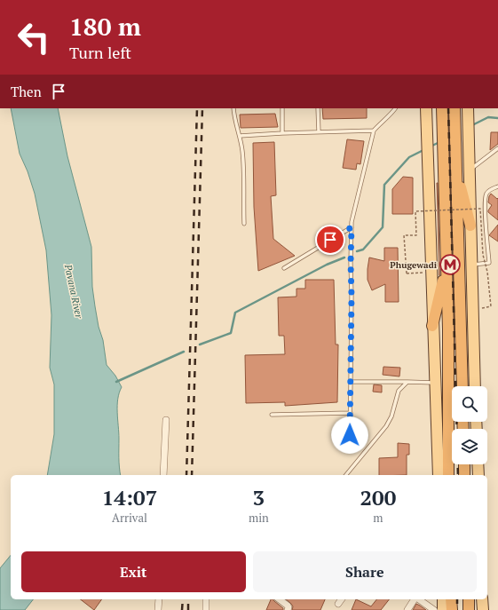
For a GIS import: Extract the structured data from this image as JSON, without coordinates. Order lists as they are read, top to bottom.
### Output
{
  "water": ["Pavana River"],
  "places": {
    "metro station": ["Phugewadi"]
  },
  "page": {
    "turn": ["180 m", "Turn left"],
    "then": "Then",
    "eta": [
      "14:07",
      "Arrival",
      "3",
      "min",
      "200",
      "m"
    ],
    "buttons": ["Exit", "Share"]
  }
}
